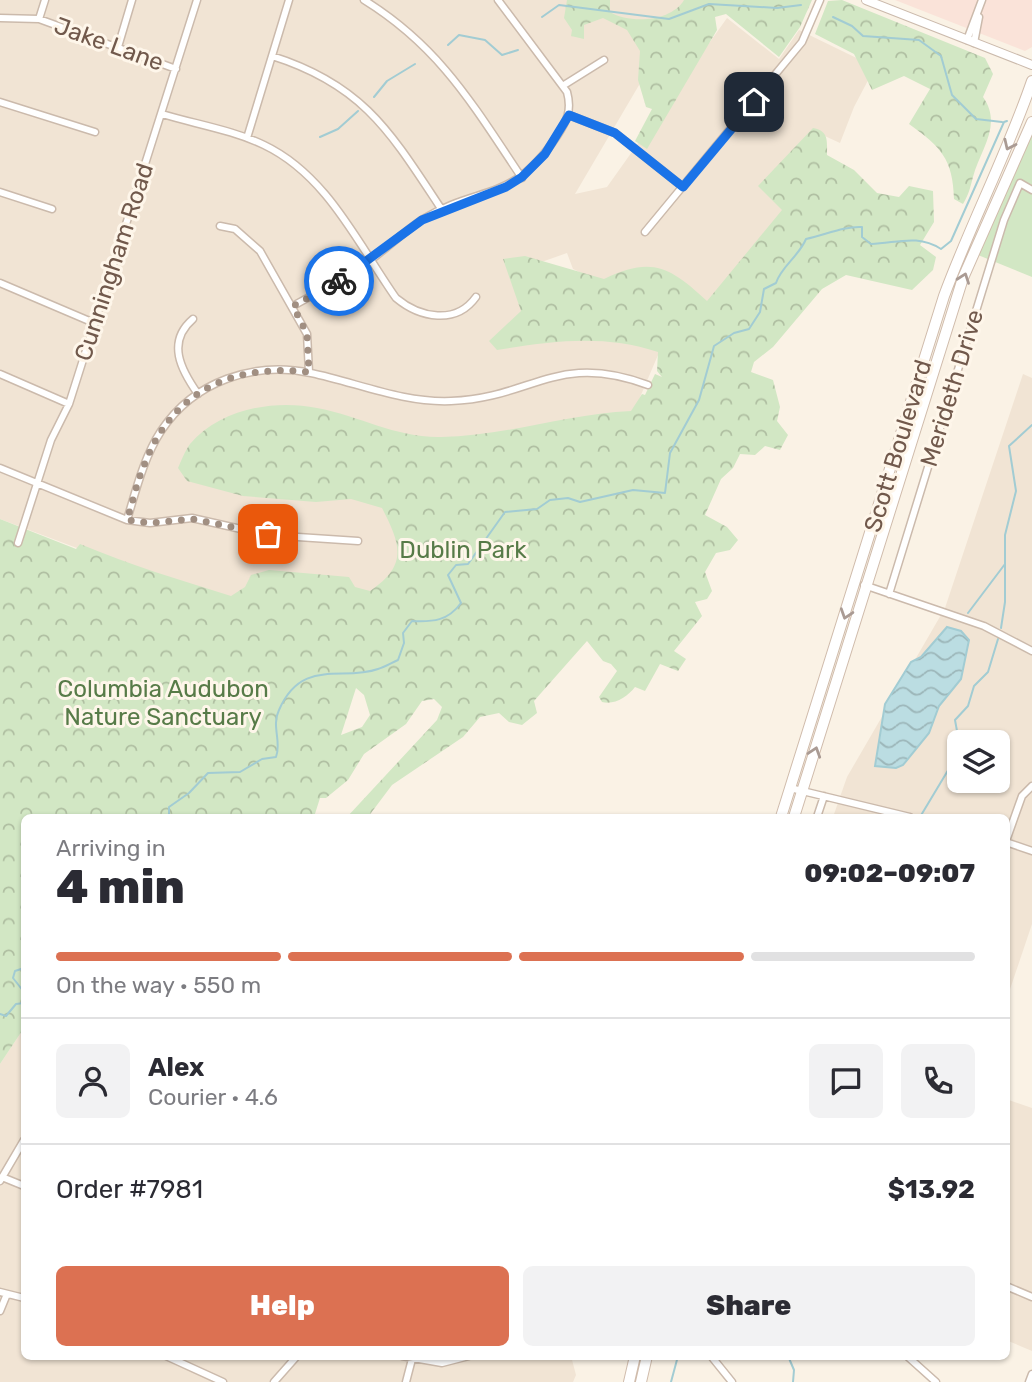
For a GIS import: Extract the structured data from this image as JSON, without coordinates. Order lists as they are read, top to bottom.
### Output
{
  "streets": {
    "main road": ["Scott Boulevard"],
    "street": ["Jake Lane", "Cunningham Road", "Merideth Drive"]
  },
  "crossings": [
    ["Jake Lane", "Cunningham Road"]
  ],
  "parks": ["Dublin Park", "Columbia Audubon Nature Sanctuary"],
  "page": {
    "heading": ["4 min", "Arriving in", "09:02–09:07"],
    "panel": [
      "Alex",
      "Courier · 4.6",
      "Order #7981",
      "$13.92"
    ],
    "bar": "On the way · 550 m",
    "buttons": ["Help", "Share"]
  }
}
